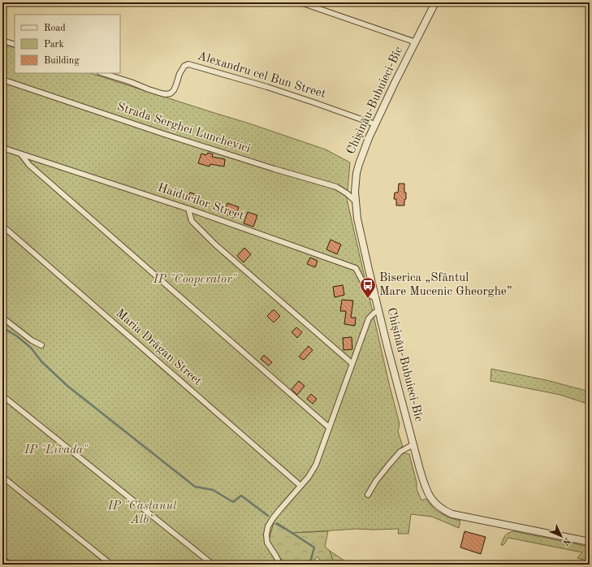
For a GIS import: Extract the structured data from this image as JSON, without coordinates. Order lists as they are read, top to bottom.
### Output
{
  "streets": {
    "street": [
      "Alexandru cel Bun Street",
      "Chișinău-Bubuieci-Bîc",
      "Strada Serghei Lunchevici",
      "Haiducilor Street",
      "Maria Drăgan Street"
    ]
  },
  "crossings": [
    ["Alexandru cel Bun Street", "Chișinău-Bubuieci-Bîc"],
    ["Chișinău-Bubuieci-Bîc", "Strada Serghei Lunchevici"],
    ["Chișinău-Bubuieci-Bîc", "Haiducilor Street"]
  ],
  "parks": ["IP \"Cooperator\"", "IP \"Livada\"", "IP \"Castanul Alb\""],
  "places": {
    "bus stop": ["Biserica „Sfântul Mare Mucenic Gheorghe”"]
  },
  "legend": ["Road", "Park", "Building"],
  "north": "bottom right"
}
